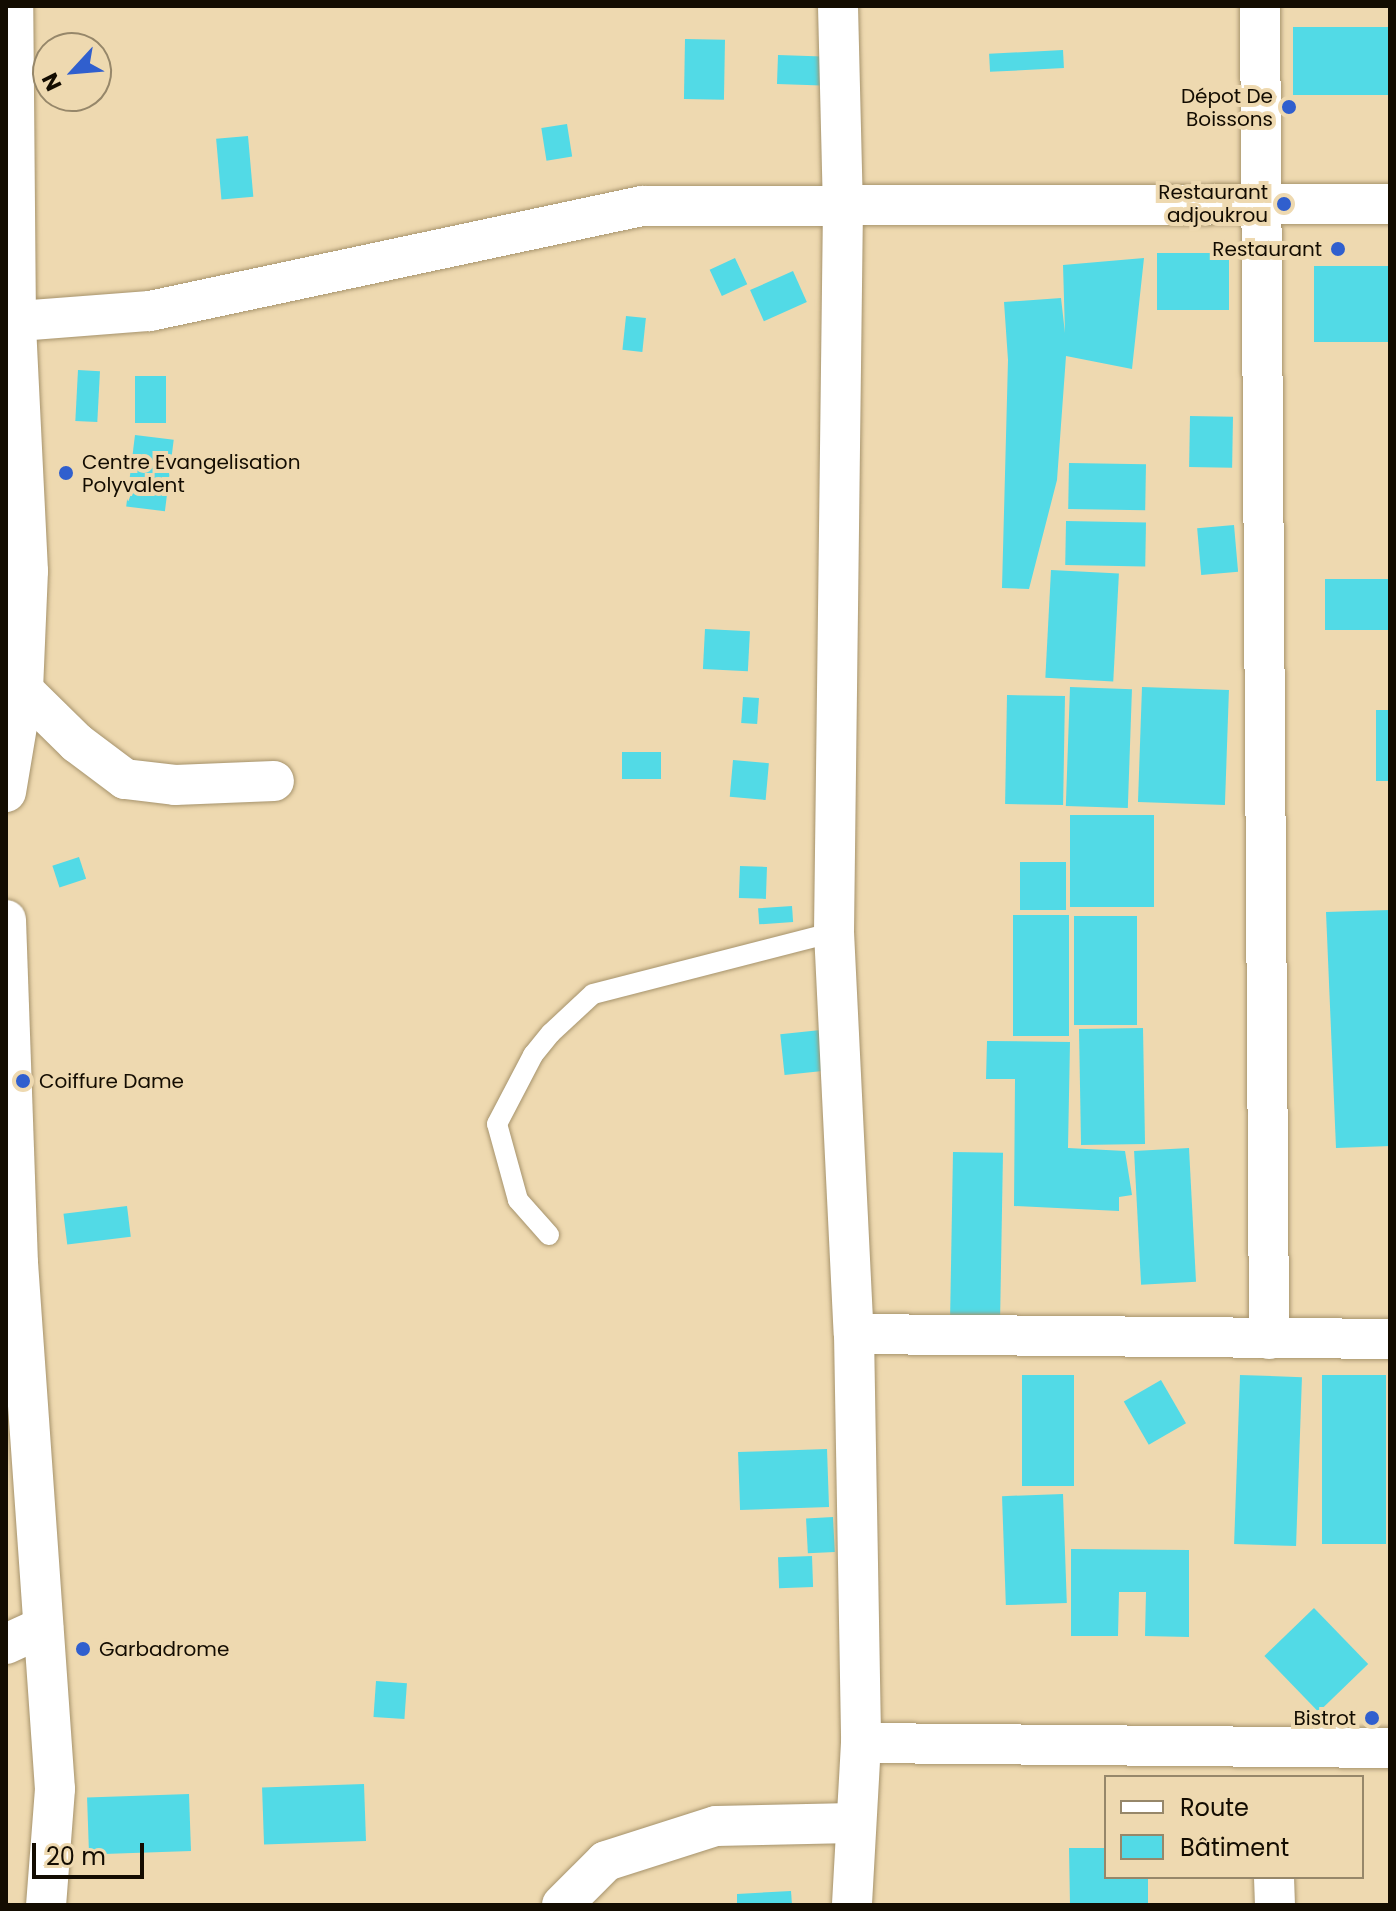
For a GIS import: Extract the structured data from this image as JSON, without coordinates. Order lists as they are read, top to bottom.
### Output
{
  "places": [
    "Dépot De Boissons",
    "Restaurant adjoukrou",
    "Restaurant",
    "Centre Evangelisation Polyvalent",
    "Coiffure Dame",
    "Garbadrome",
    "Bistrot"
  ],
  "legend": ["Route", "Bâtiment"],
  "scale_bar": "20 m",
  "north": "bottom left"
}
